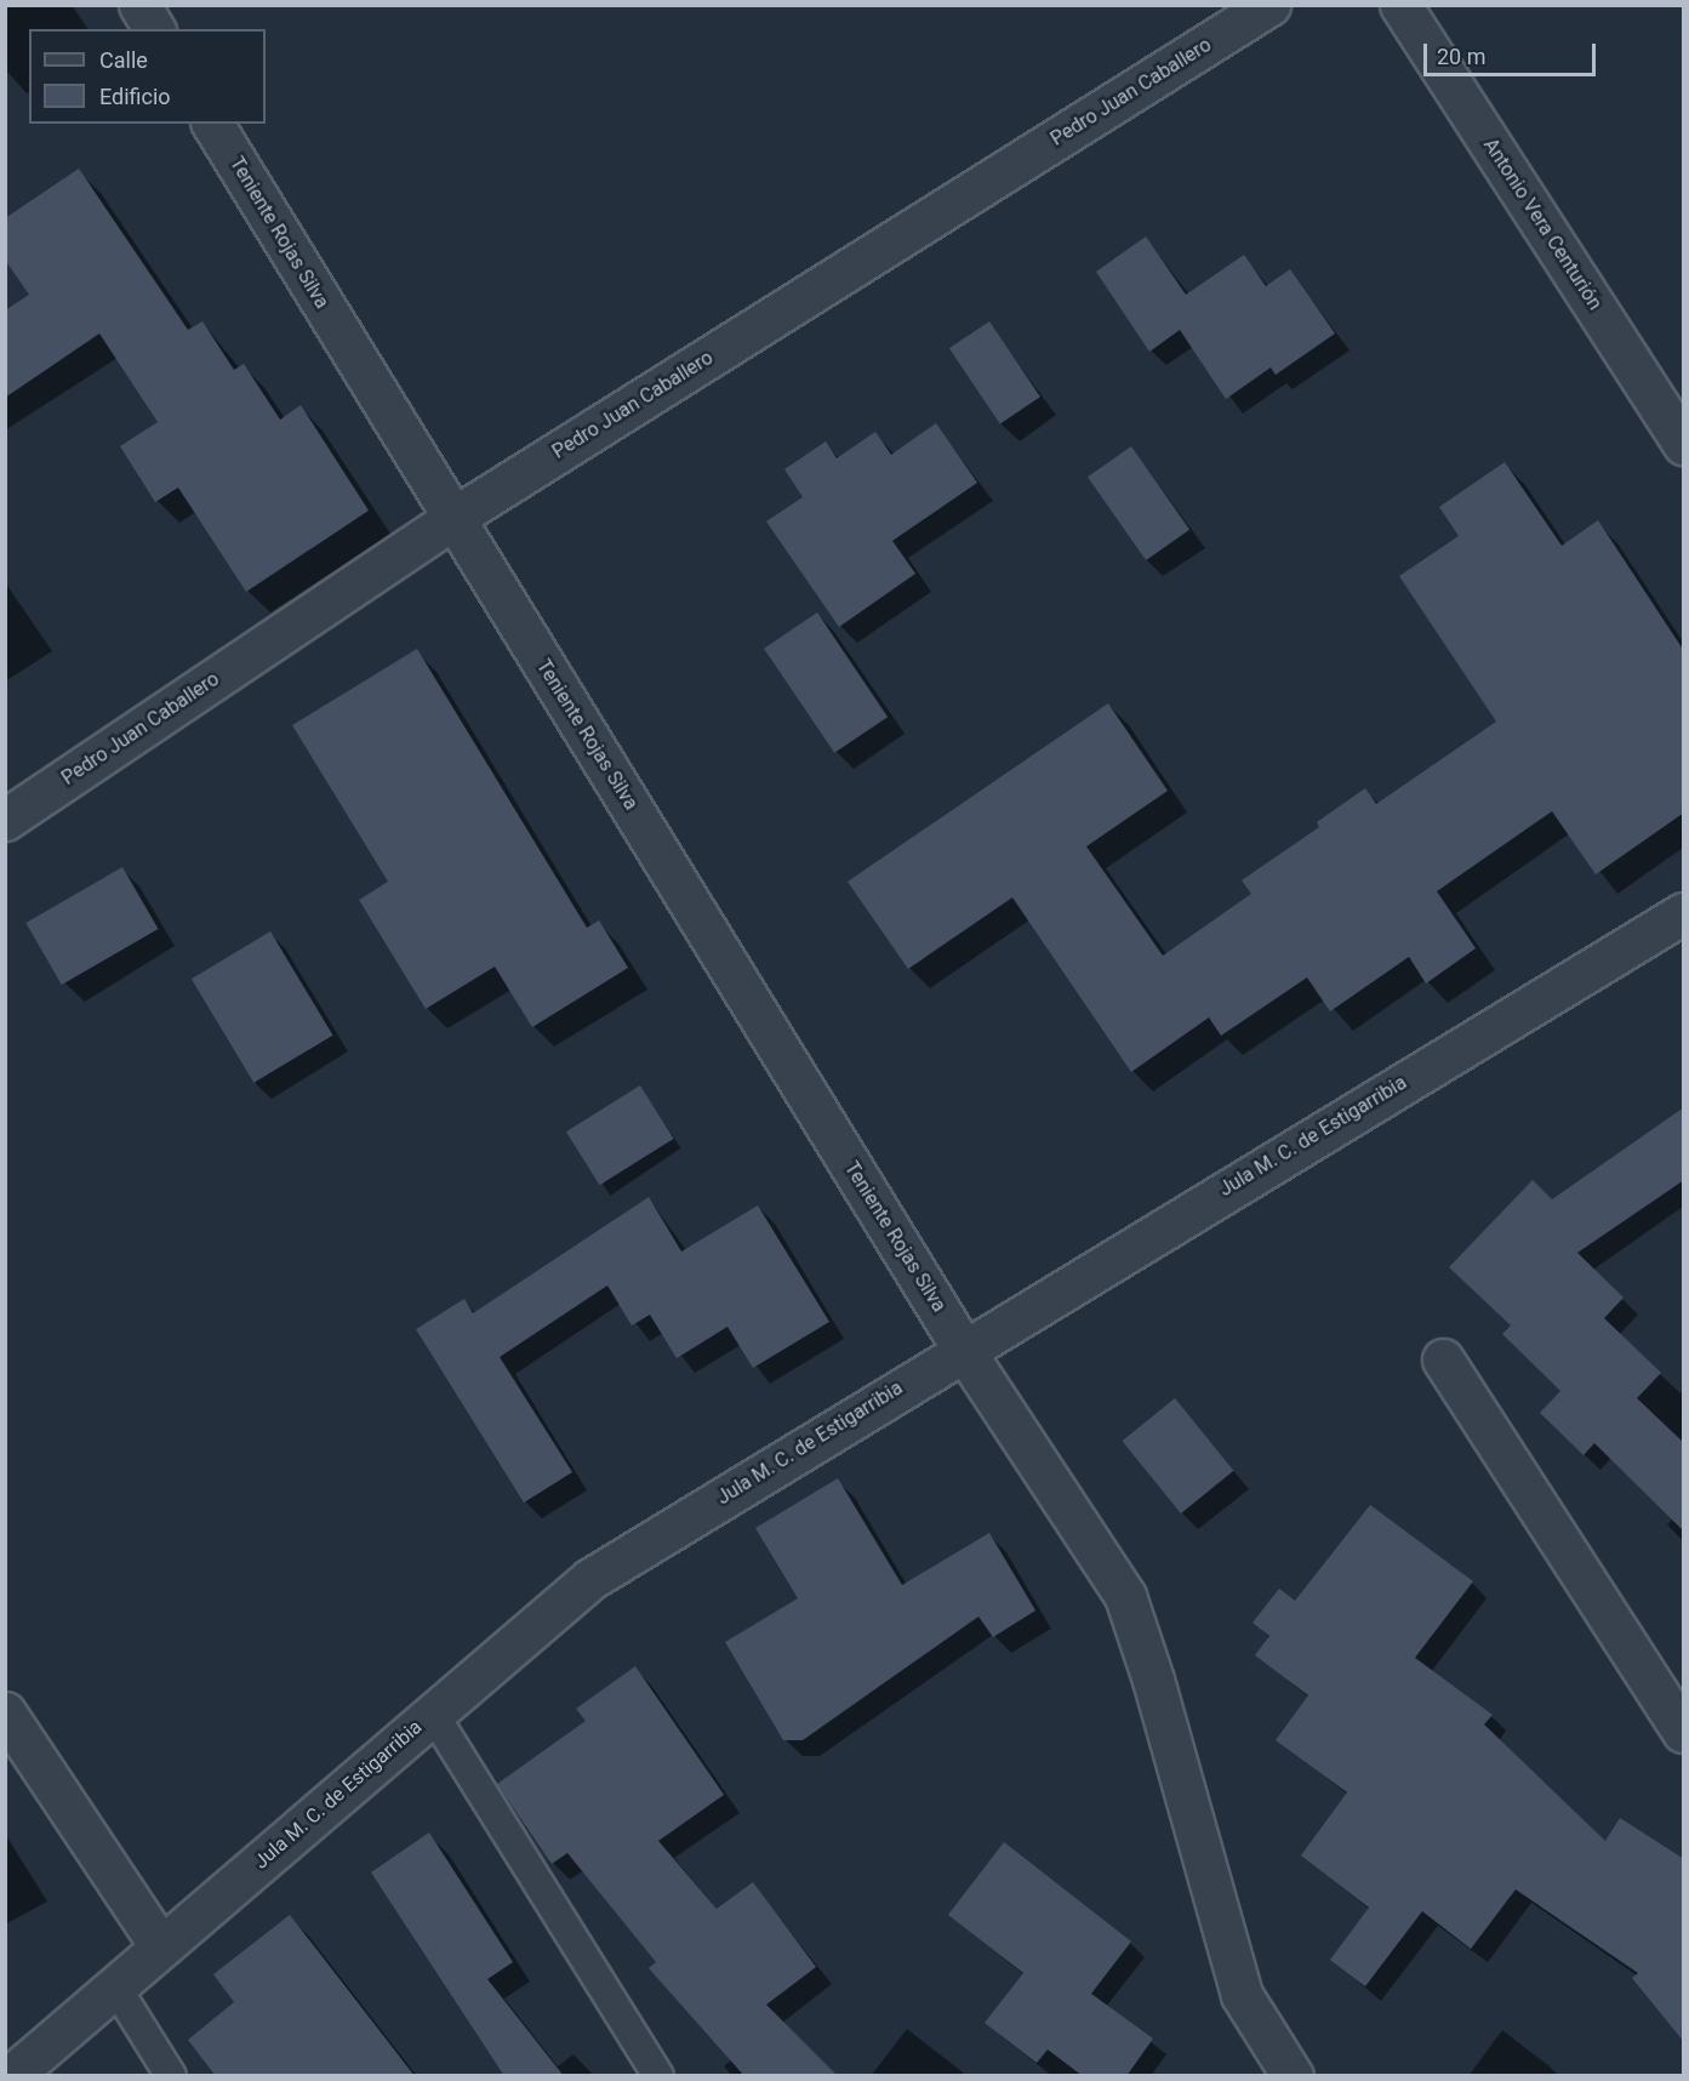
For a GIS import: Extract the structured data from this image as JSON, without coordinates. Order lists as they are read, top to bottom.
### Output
{
  "streets": {
    "street": [
      "Pedro Juan Caballero",
      "Antonio Vera Centurión",
      "Teniente Rojas Silva",
      "Jula M. C. de Estigarribia"
    ]
  },
  "crossings": [
    ["Pedro Juan Caballero", "Teniente Rojas Silva"],
    ["Teniente Rojas Silva", "Jula M. C. de Estigarribia"]
  ],
  "legend": ["Calle", "Edificio"],
  "scale_bar": "20 m"
}
